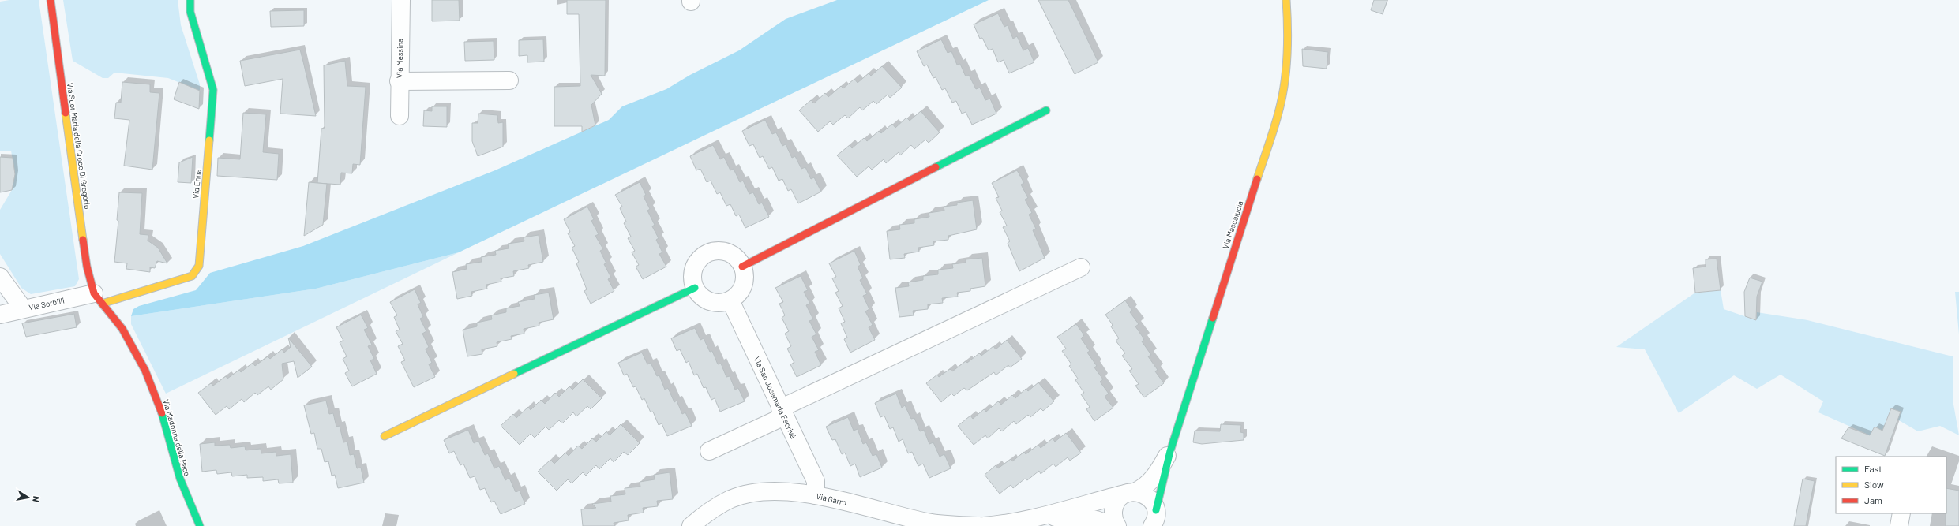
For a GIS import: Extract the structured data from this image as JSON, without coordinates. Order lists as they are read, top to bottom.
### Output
{
  "streets": {
    "street": [
      "Via Messina",
      "Via Suor Maria della Croce Di Gregorio",
      "Via Enna",
      "Via Mascalucia",
      "Via Sorbilli",
      "Via San Josemaría Escrivá",
      "Via Madonna della Pace",
      "Via Garro"
    ]
  },
  "crossings": [
    ["Via Suor Maria della Croce Di Gregorio", "Via Enna"],
    ["Via Suor Maria della Croce Di Gregorio", "Via Sorbilli"],
    ["Via Suor Maria della Croce Di Gregorio", "Via Madonna della Pace"],
    ["Via Enna", "Via Sorbilli"],
    ["Via Enna", "Via Madonna della Pace"],
    ["Via Sorbilli", "Via Madonna della Pace"],
    ["Via San Josemaría Escrivá", "Via Garro"]
  ],
  "legend": ["Fast", "Slow", "Jam"],
  "north": "right"
}
